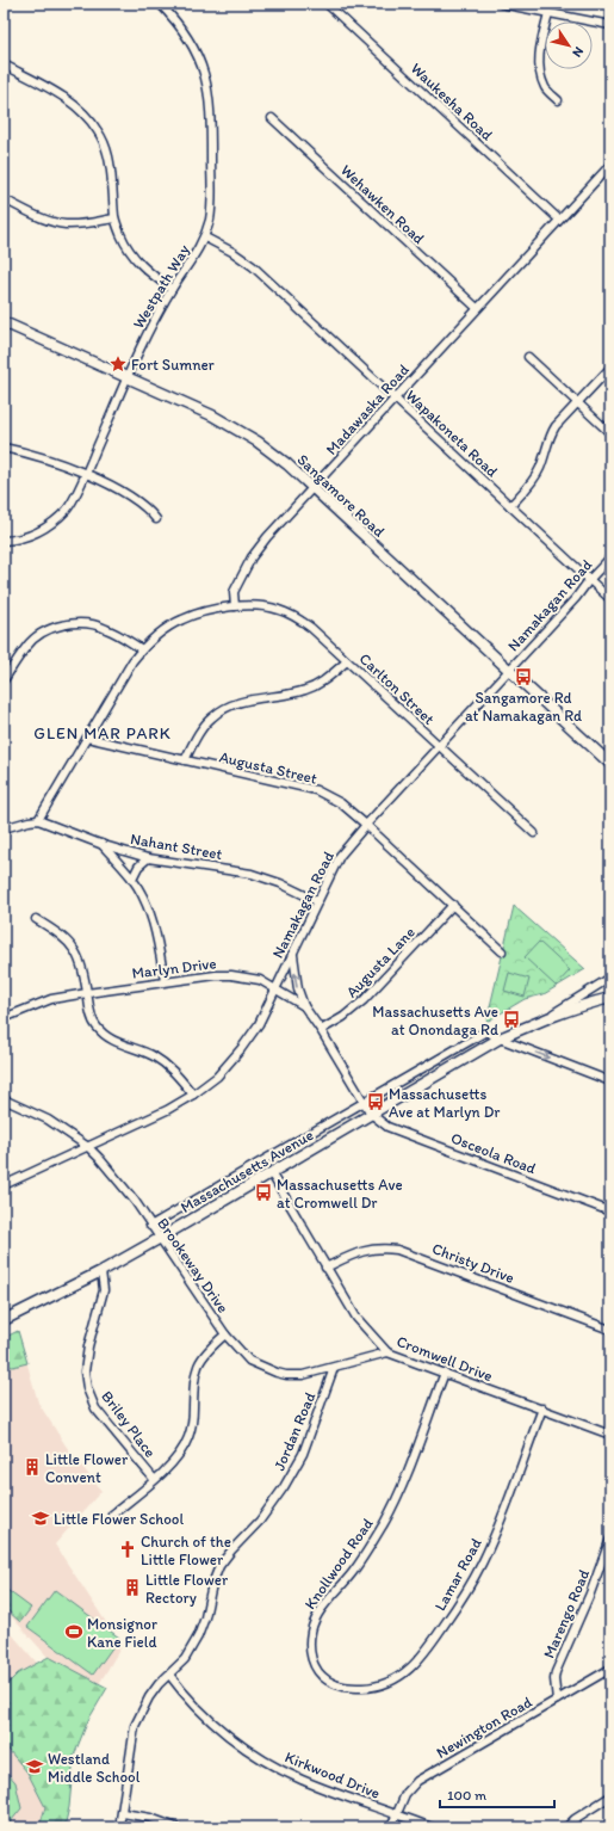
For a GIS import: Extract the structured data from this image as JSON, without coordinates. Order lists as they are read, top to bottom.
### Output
{
  "streets": {
    "street": [
      "Waukesha Road",
      "Wehawken Road",
      "Westpath Way",
      "Madawaska Road",
      "Wapakoneta Road",
      "Sangamore Road",
      "Namakagan Road",
      "Carlton Street",
      "Augusta Street",
      "Nahant Street",
      "Augusta Lane",
      "Marlyn Drive",
      "Osceola Road",
      "Massachusetts Avenue",
      "Christy Drive",
      "Brookeway Drive",
      "Cromwell Drive",
      "Briley Place",
      "Jordan Road",
      "Knollwood Road",
      "Lamar Road",
      "Marengo Road",
      "Newington Road",
      "Kirkwood Drive"
    ]
  },
  "crossings": [
    ["Waukesha Road", "Madawaska Road"],
    ["Wehawken Road", "Madawaska Road"],
    ["Westpath Way", "Wapakoneta Road"],
    ["Westpath Way", "Sangamore Road"],
    ["Madawaska Road", "Wapakoneta Road"],
    ["Madawaska Road", "Sangamore Road"],
    ["Madawaska Road", "Carlton Street"],
    ["Wapakoneta Road", "Namakagan Road"],
    ["Sangamore Road", "Namakagan Road"],
    ["Namakagan Road", "Carlton Street"],
    ["Namakagan Road", "Augusta Street"],
    ["Namakagan Road", "Nahant Street"],
    ["Namakagan Road", "Marlyn Drive"],
    ["Namakagan Road", "Brookeway Drive"],
    ["Augusta Street", "Augusta Lane"],
    ["Augusta Lane", "Marlyn Drive"],
    ["Marlyn Drive", "Osceola Road"],
    ["Marlyn Drive", "Massachusetts Avenue"],
    ["Osceola Road", "Massachusetts Avenue"],
    ["Massachusetts Avenue", "Brookeway Drive"],
    ["Massachusetts Avenue", "Cromwell Drive"],
    ["Massachusetts Avenue", "Briley Place"],
    ["Christy Drive", "Cromwell Drive"],
    ["Brookeway Drive", "Cromwell Drive"],
    ["Brookeway Drive", "Jordan Road"],
    ["Cromwell Drive", "Knollwood Road"],
    ["Cromwell Drive", "Lamar Road"],
    ["Jordan Road", "Kirkwood Drive"],
    ["Knollwood Road", "Lamar Road"],
    ["Marengo Road", "Newington Road"],
    ["Newington Road", "Kirkwood Drive"]
  ],
  "districts": ["GLEN MAR PARK"],
  "places": {
    "place": ["Fort Sumner"],
    "bus stop": [
      "Sangamore Rd at Namakagan Rd",
      "Massachusetts Ave at Onondaga Rd",
      "Massachusetts Ave at Marlyn Dr",
      "Massachusetts Ave at Cromwell Dr"
    ],
    "building": ["Little Flower Convent", "Little Flower Rectory"],
    "school or university": ["Little Flower School", "Westland Middle School"],
    "church": ["Church of the Little Flower"],
    "sports": ["Monsignor Kane Field"]
  },
  "scale_bar": "100 m",
  "north": "bottom right"
}
